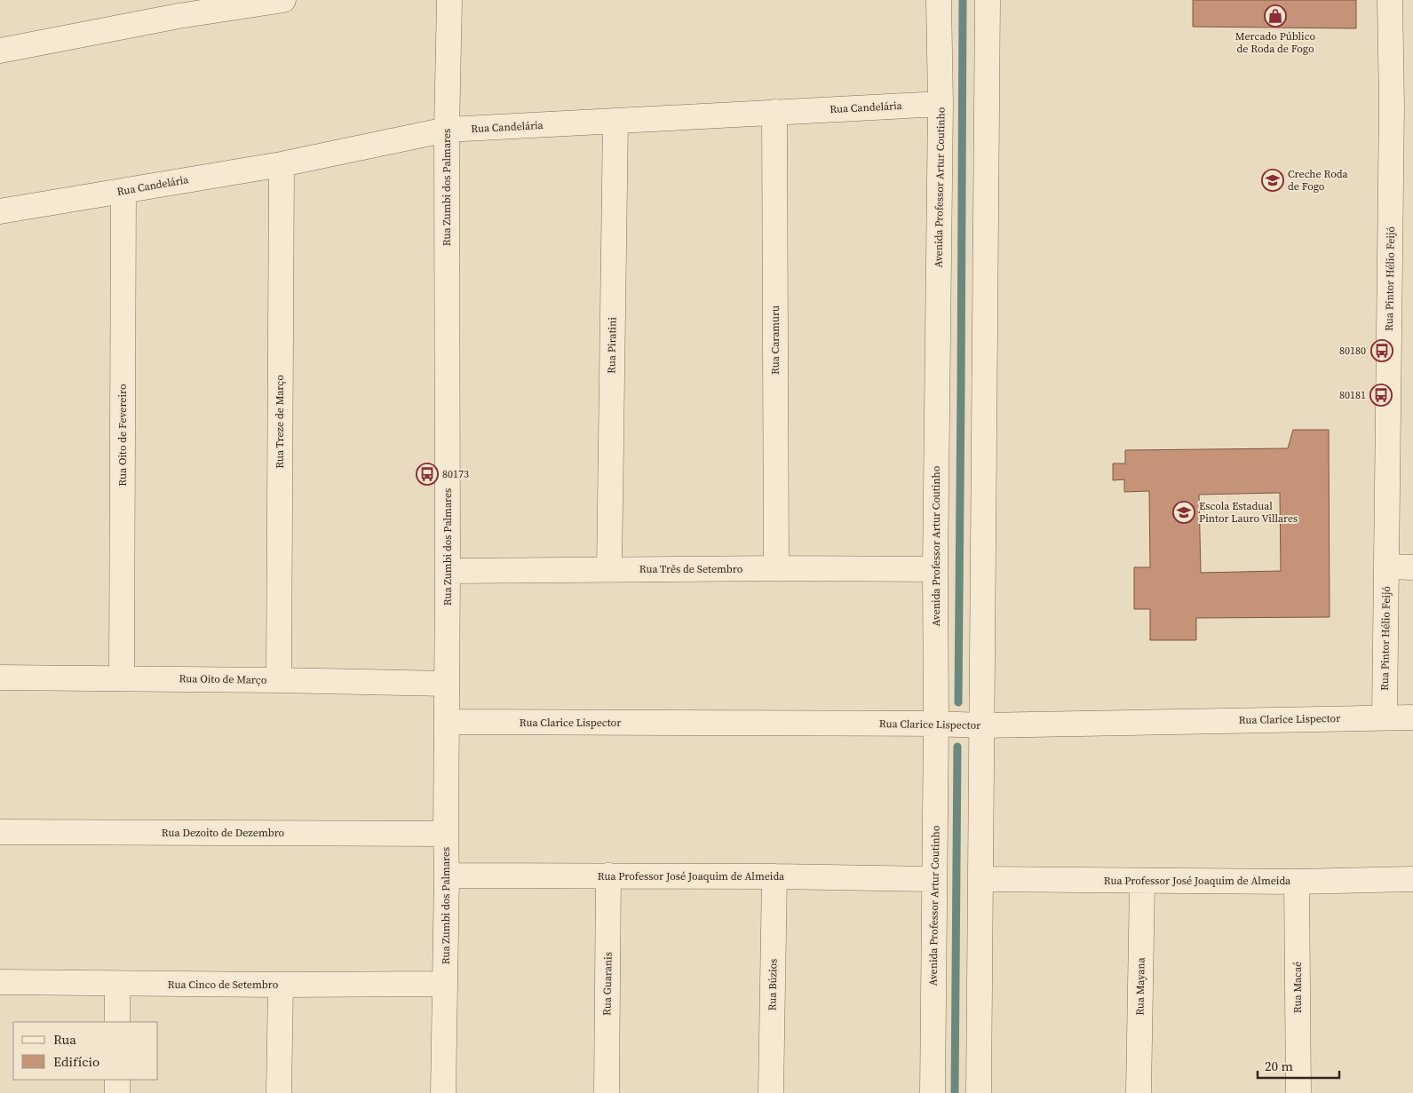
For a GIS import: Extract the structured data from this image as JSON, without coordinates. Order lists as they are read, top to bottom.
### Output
{
  "streets": {
    "street": [
      "Rua Candelária",
      "Rua Zumbi dos Palmares",
      "Avenida Professor Artur Coutinho",
      "Rua Pintor Hélio Feijó",
      "Rua Caramuru",
      "Rua Piratini",
      "Rua Treze de Março",
      "Rua Oito de Fevereiro",
      "Rua Três de Setembro",
      "Rua Oito de Março",
      "Rua Clarice Lispector",
      "Rua Dezoito de Dezembro",
      "Rua Professor José Joaquim de Almeida",
      "Rua Guaranis",
      "Rua Cinco de Setembro",
      "Rua Búzios",
      "Rua Mayana",
      "Rua Macaé"
    ]
  },
  "crossings": [
    ["Rua Candelária", "Rua Zumbi dos Palmares"],
    ["Rua Candelária", "Avenida Professor Artur Coutinho"],
    ["Rua Candelária", "Rua Caramuru"],
    ["Rua Candelária", "Rua Piratini"],
    ["Rua Candelária", "Rua Treze de Março"],
    ["Rua Candelária", "Rua Oito de Fevereiro"],
    ["Rua Zumbi dos Palmares", "Rua Três de Setembro"],
    ["Rua Zumbi dos Palmares", "Rua Oito de Março"],
    ["Rua Zumbi dos Palmares", "Rua Clarice Lispector"],
    ["Rua Zumbi dos Palmares", "Rua Dezoito de Dezembro"],
    ["Rua Zumbi dos Palmares", "Rua Professor José Joaquim de Almeida"],
    ["Rua Zumbi dos Palmares", "Rua Cinco de Setembro"],
    ["Avenida Professor Artur Coutinho", "Rua Três de Setembro"],
    ["Avenida Professor Artur Coutinho", "Rua Clarice Lispector"],
    ["Avenida Professor Artur Coutinho", "Rua Professor José Joaquim de Almeida"],
    ["Rua Pintor Hélio Feijó", "Rua Clarice Lispector"],
    ["Rua Caramuru", "Rua Três de Setembro"],
    ["Rua Piratini", "Rua Três de Setembro"],
    ["Rua Treze de Março", "Rua Oito de Março"],
    ["Rua Oito de Fevereiro", "Rua Oito de Março"],
    ["Rua Professor José Joaquim de Almeida", "Rua Guaranis"],
    ["Rua Professor José Joaquim de Almeida", "Rua Búzios"],
    ["Rua Professor José Joaquim de Almeida", "Rua Mayana"],
    ["Rua Professor José Joaquim de Almeida", "Rua Macaé"]
  ],
  "places": {
    "shop": ["Mercado Público de Roda de Fogo"],
    "school or university": ["Creche Roda de Fogo", "Escola Estadual Pintor Lauro Villares"],
    "bus stop": ["80180", "80181", "80173"]
  },
  "legend": ["Rua", "Edifício"],
  "scale_bar": "20 m"
}
